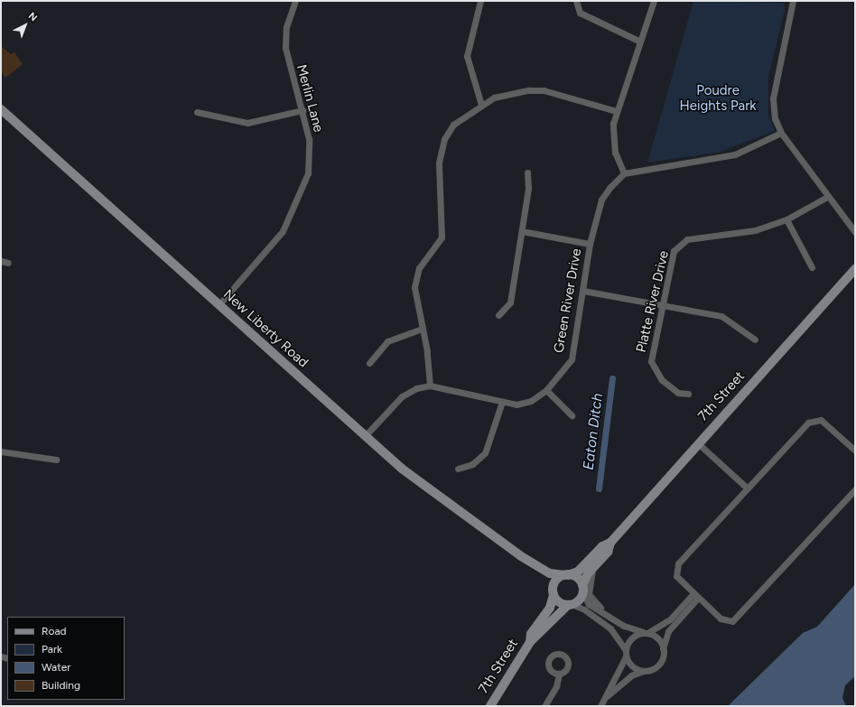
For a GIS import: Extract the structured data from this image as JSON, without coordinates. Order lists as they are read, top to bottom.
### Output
{
  "streets": {
    "street": [
      "Merlin Lane",
      "Green River Drive",
      "Platte River Drive",
      "New Liberty Road",
      "7th Street"
    ]
  },
  "crossings": [
    ["Merlin Lane", "New Liberty Road"],
    ["New Liberty Road", "7th Street"]
  ],
  "water": ["Eaton Ditch"],
  "parks": ["Poudre Heights Park"],
  "legend": [
    "Road",
    "Park",
    "Water",
    "Building"
  ],
  "north": "top right"
}
